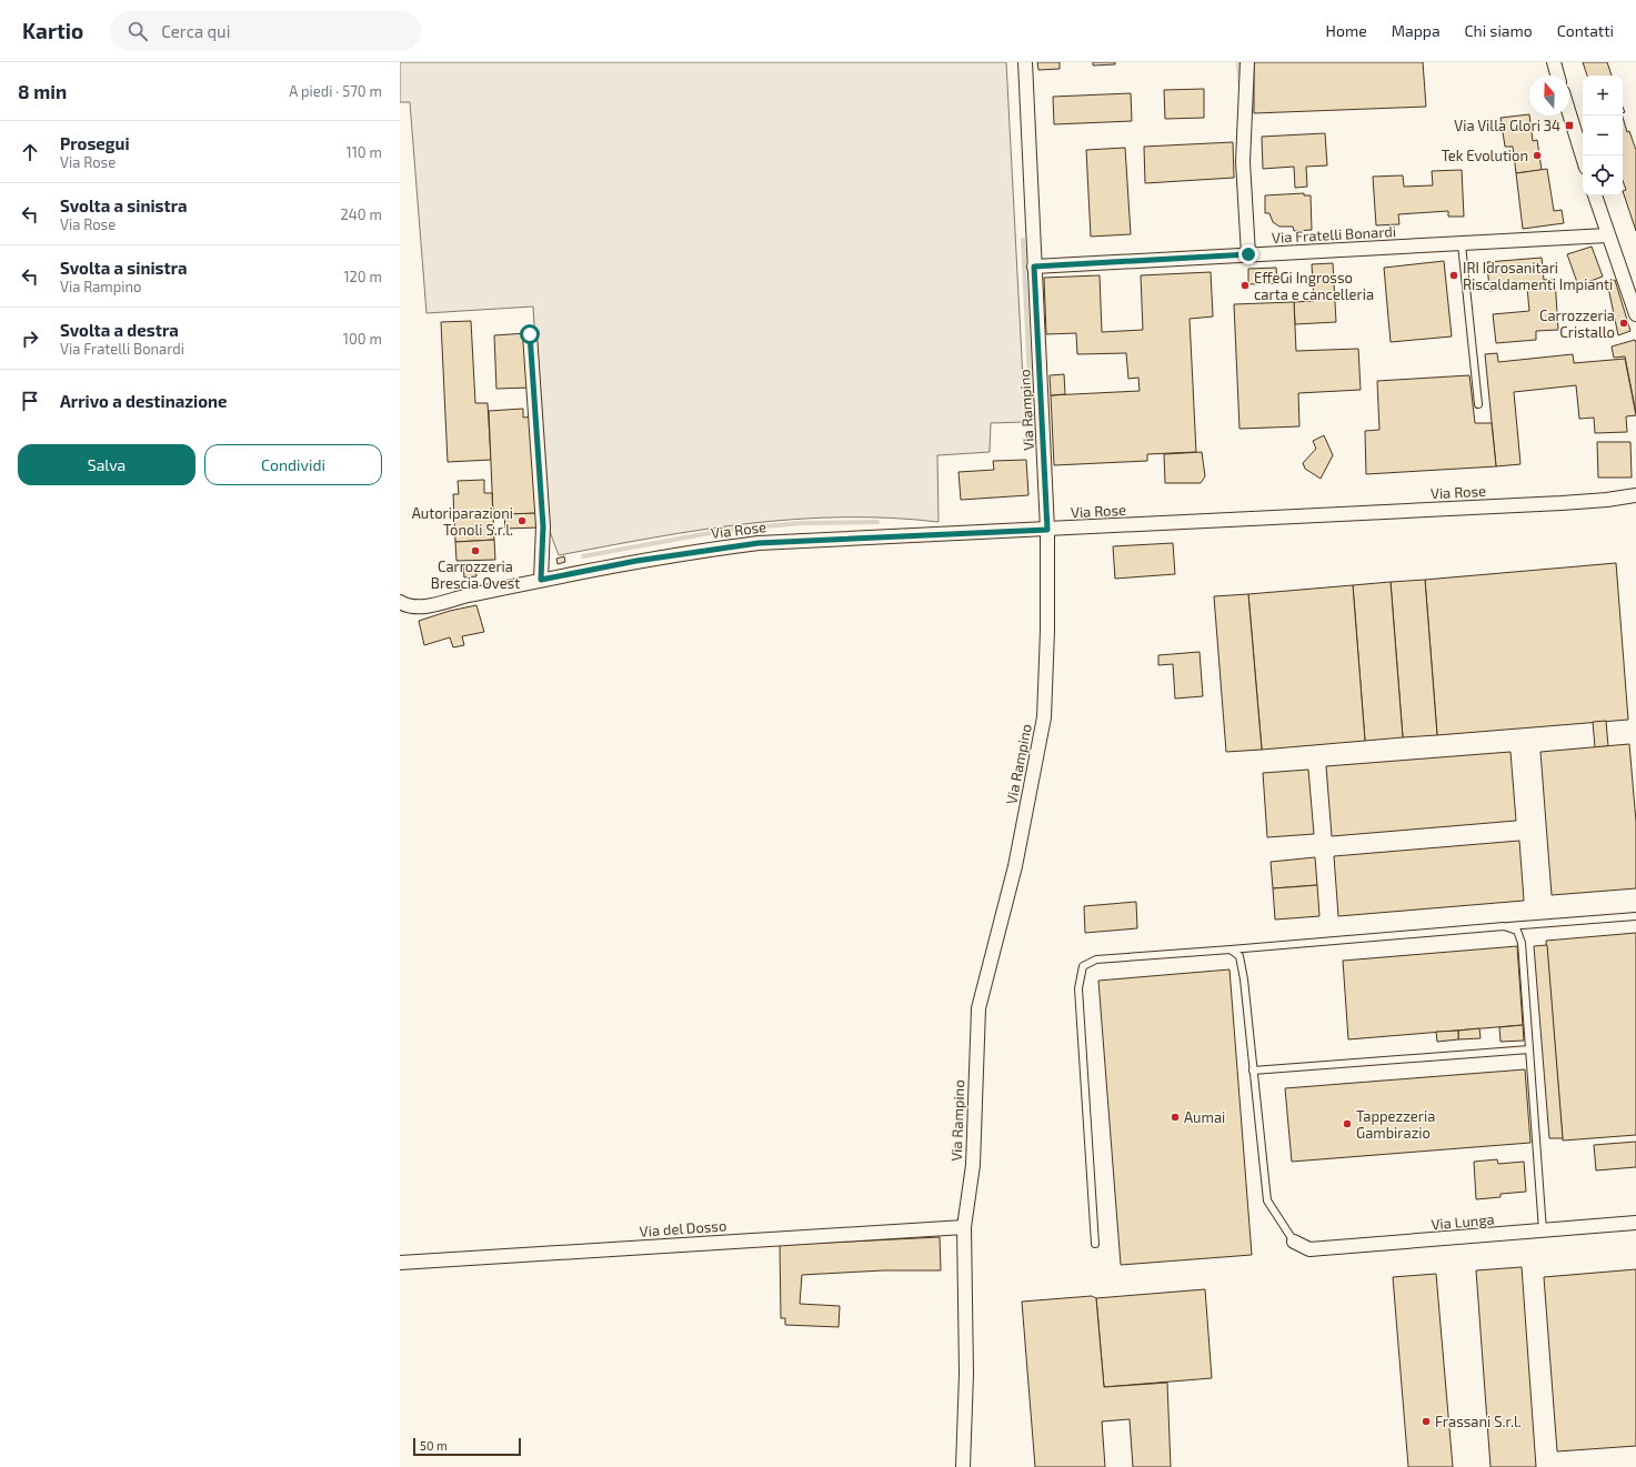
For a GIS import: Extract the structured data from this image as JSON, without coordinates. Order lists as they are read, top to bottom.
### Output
{
  "streets": {
    "street": [
      "Via Fratelli Bonardi",
      "Via Rampino",
      "Via Rose",
      "Via Lunga",
      "Via del Dosso"
    ]
  },
  "crossings": [
    ["Via Fratelli Bonardi", "Via Rampino"],
    ["Via Rampino", "Via Rose"],
    ["Via Rampino", "Via del Dosso"]
  ],
  "places": {
    "transit": ["Via Villa Glori 34"],
    "other": [
      "Tek Evolution",
      "IRI Idrosanitari Riscaldamenti Impianti",
      "EffeGi Ingrosso carta e cancelleria",
      "Carrozzeria Cristallo",
      "Autoriparazioni Tonoli S.r.l.",
      "Carrozzeria Brescia Ovest",
      "Aumai",
      "Tappezzeria Gambirazio",
      "Frassani S.r.l."
    ]
  },
  "scale_bar": "50 m",
  "north": "top",
  "page": {
    "header": "Kartio",
    "search": "Cerca qui",
    "nav": [
      "Home",
      "Mappa",
      "Chi siamo",
      "Contatti"
    ],
    "heading": ["8 min", "A piedi · 570 m"],
    "map_buttons": ["+", "−"],
    "list": [
      ["Prosegui", "Via Rose", "110 m"],
      ["Svolta a sinistra", "Via Rose", "240 m"],
      ["Svolta a sinistra", "Via Rampino", "120 m"],
      ["Svolta a destra", "Via Fratelli Bonardi", "100 m"],
      "Arrivo a destinazione"
    ],
    "buttons": ["Salva", "Condividi"],
    "scale": "50 m"
  }
}
